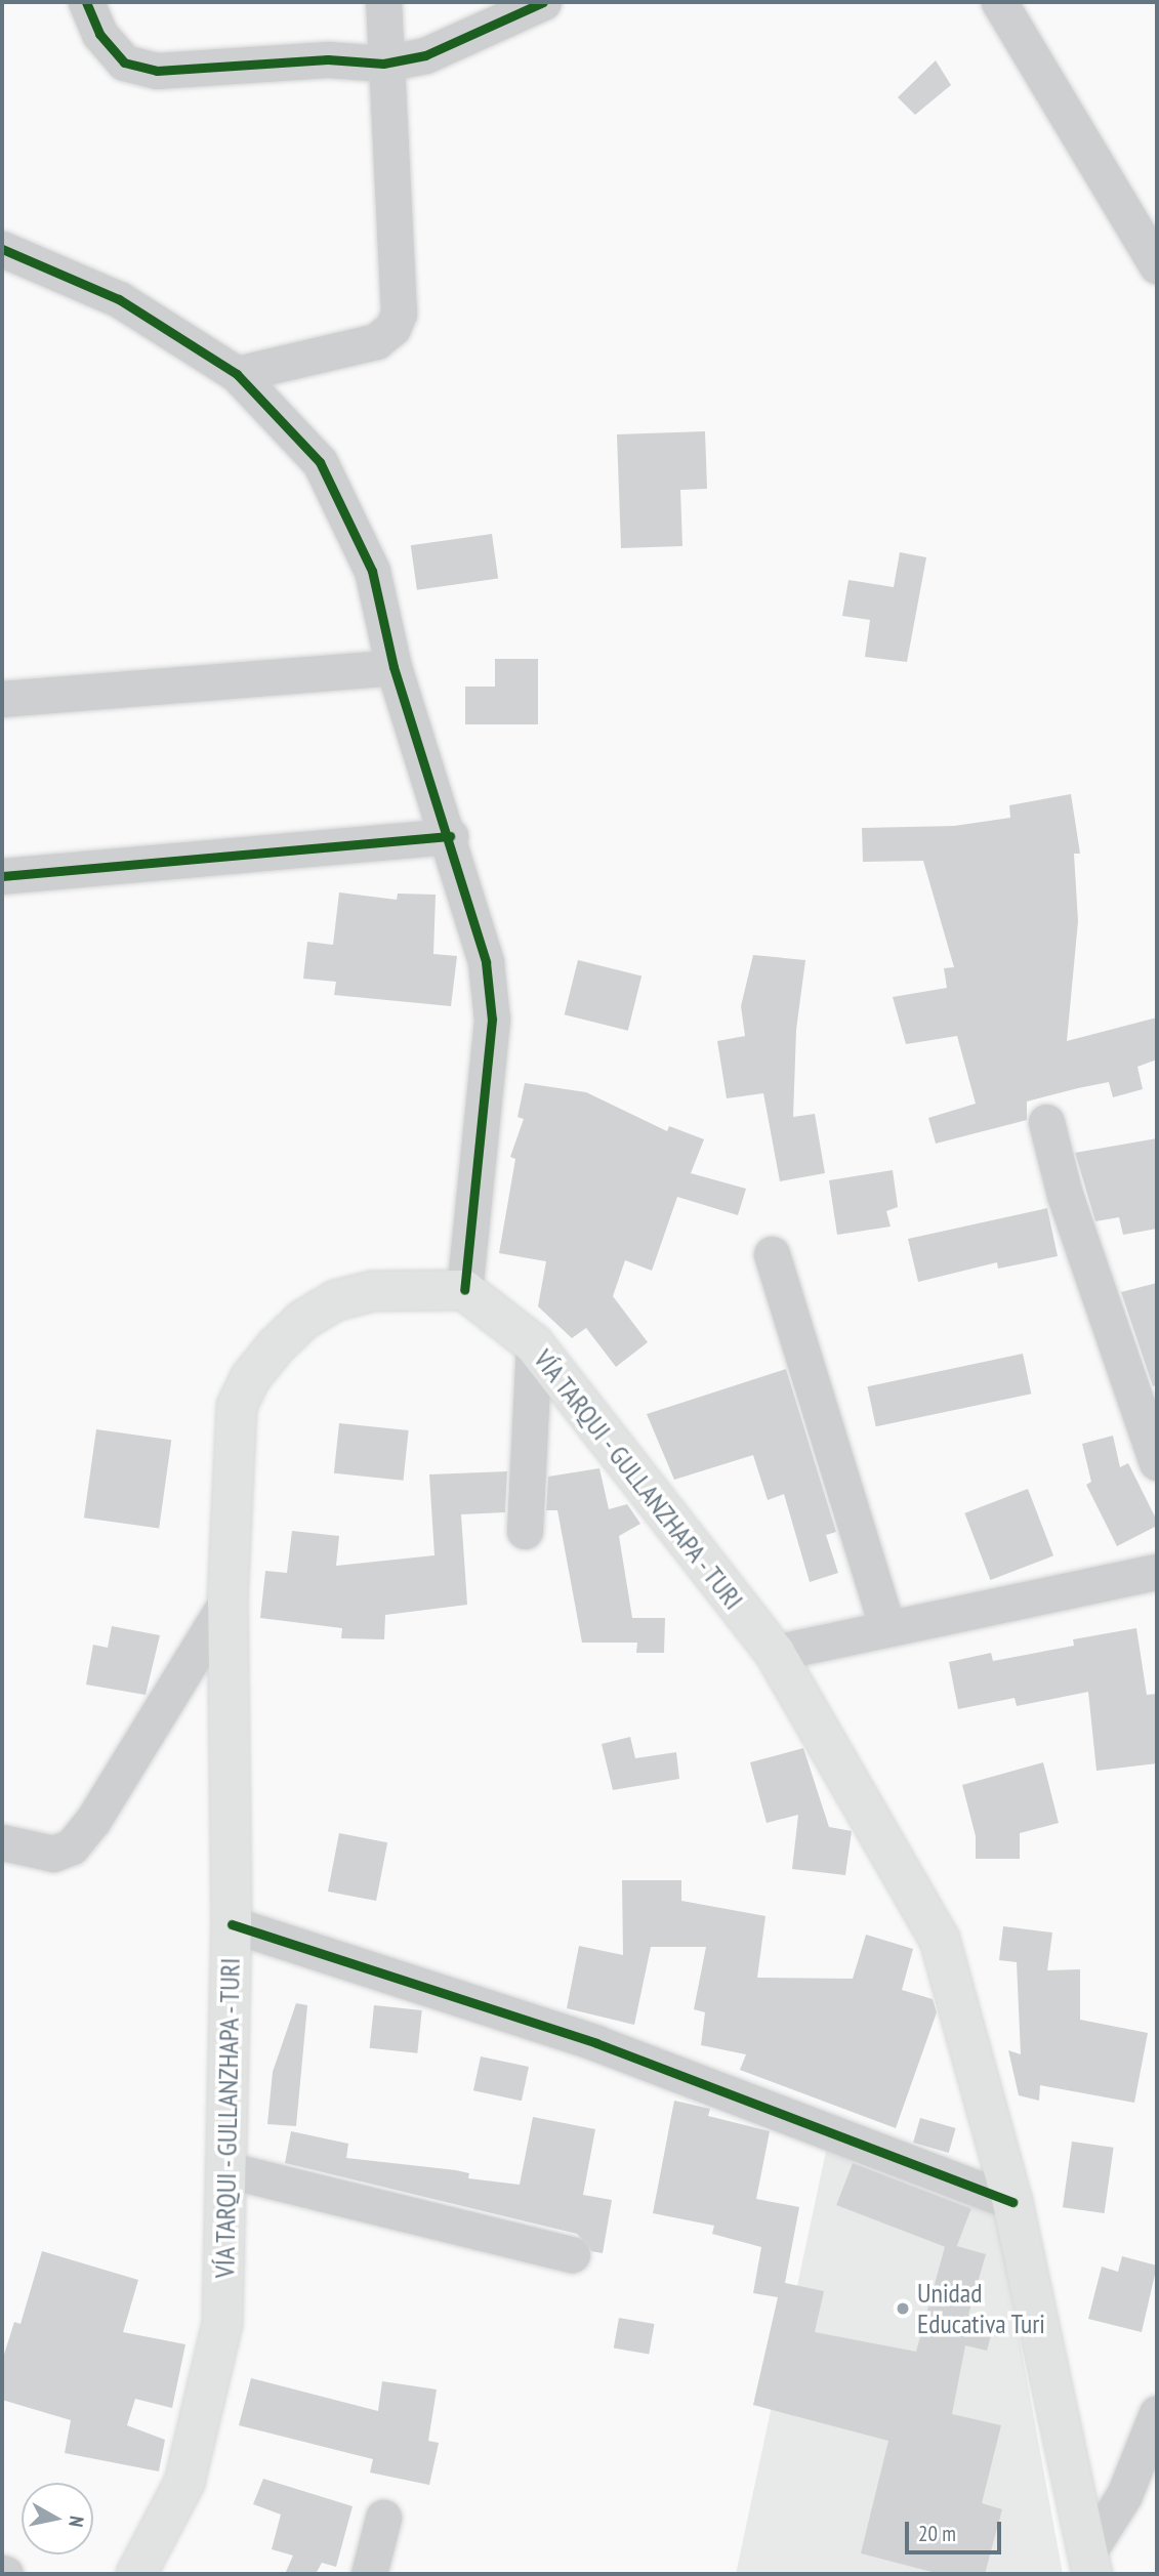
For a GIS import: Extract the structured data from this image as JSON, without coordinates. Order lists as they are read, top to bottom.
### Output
{
  "streets": {
    "main road": ["VÍA TARQUI - GULLANZHAPA - TURI"]
  },
  "places": ["Unidad Educativa Turi"],
  "scale_bar": "20 m",
  "north": "right"
}
